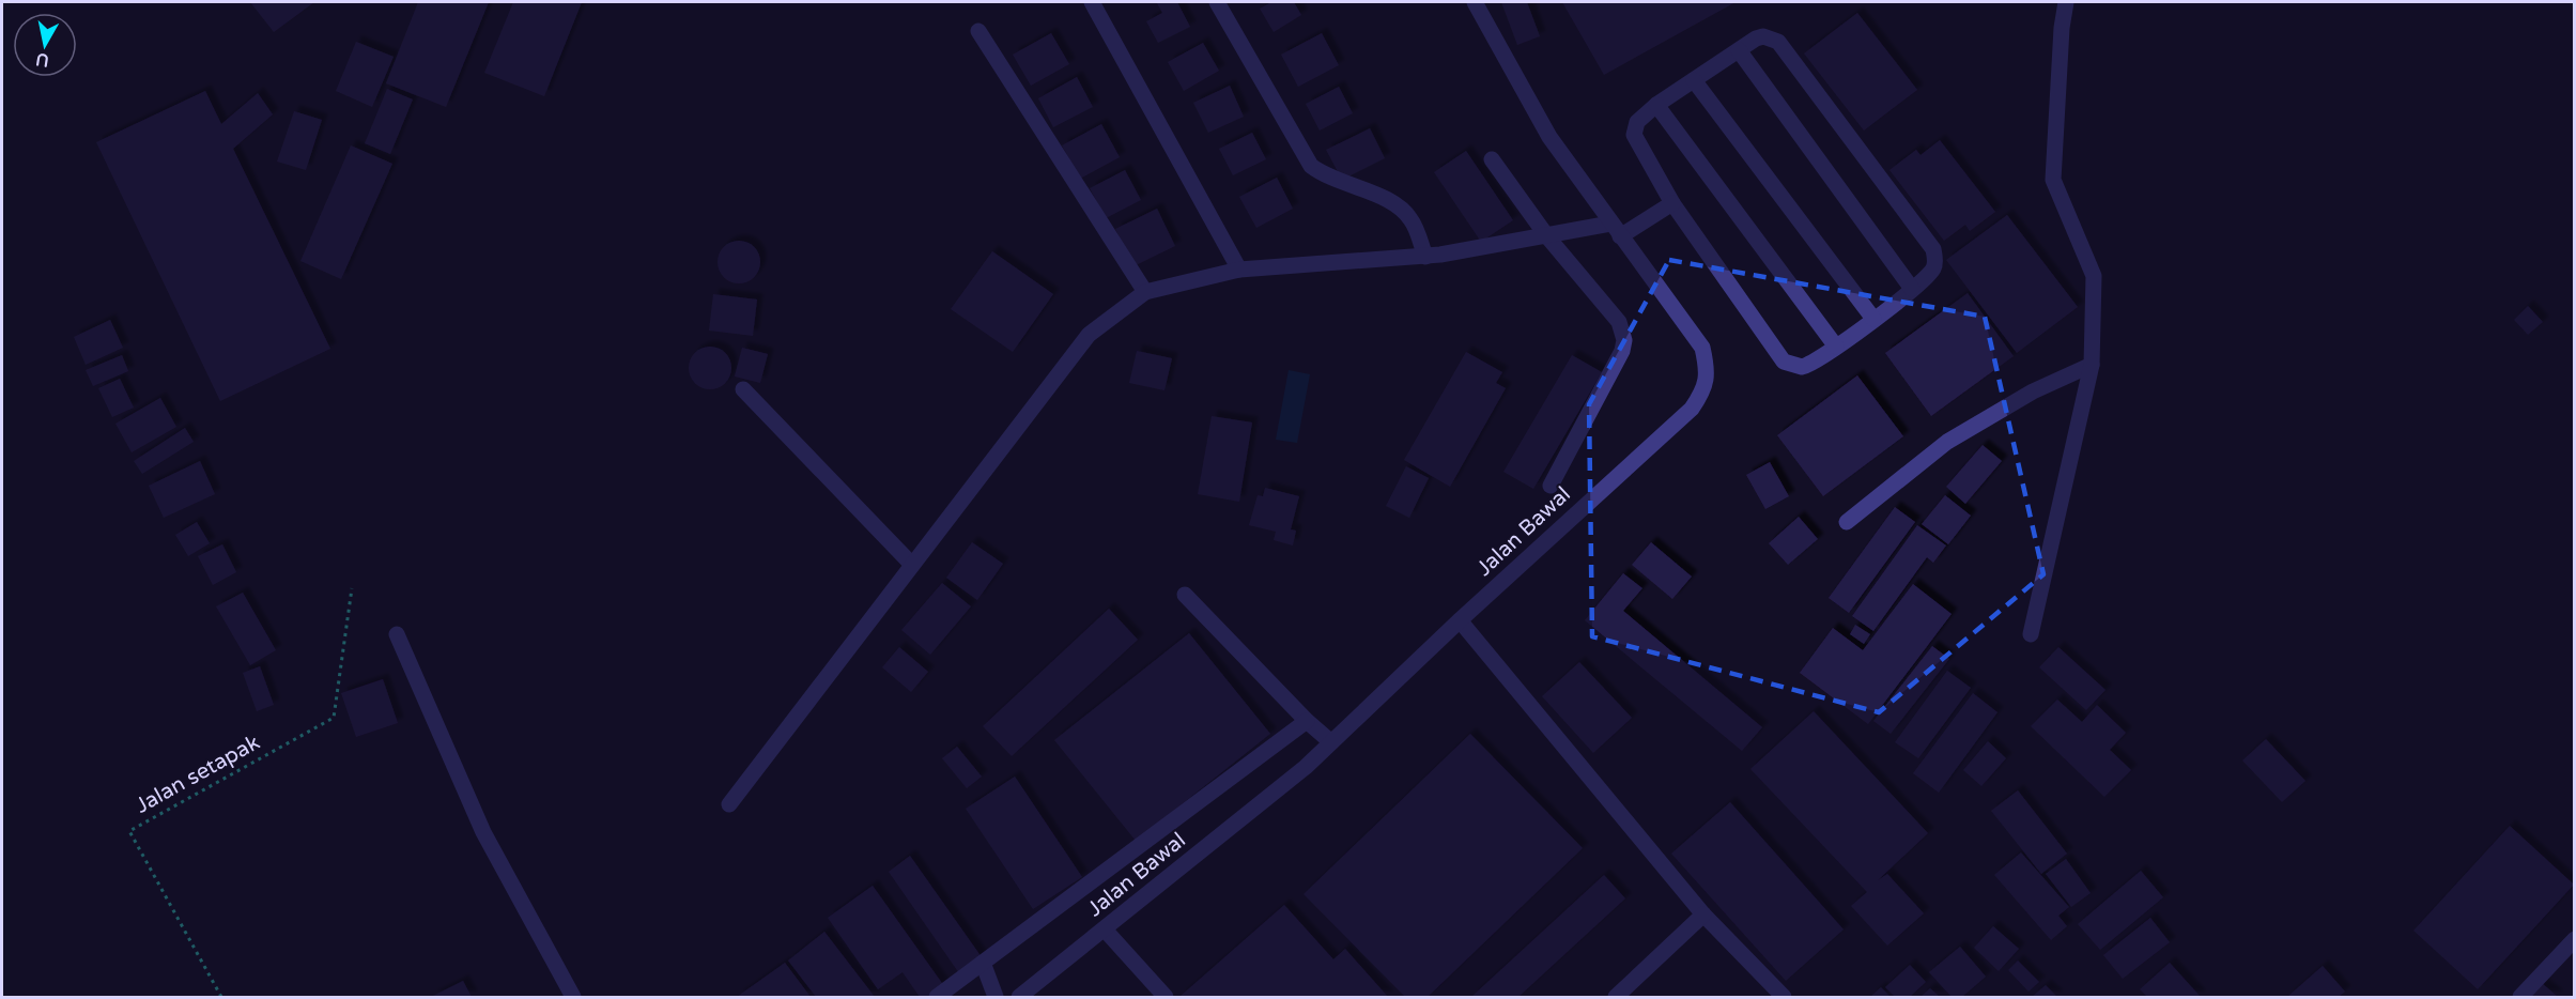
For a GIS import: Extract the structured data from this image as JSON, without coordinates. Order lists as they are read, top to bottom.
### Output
{
  "streets": {
    "street": ["Jalan Bawal"],
    "path": ["Jalan setapak"]
  },
  "north": "bottom"
}
